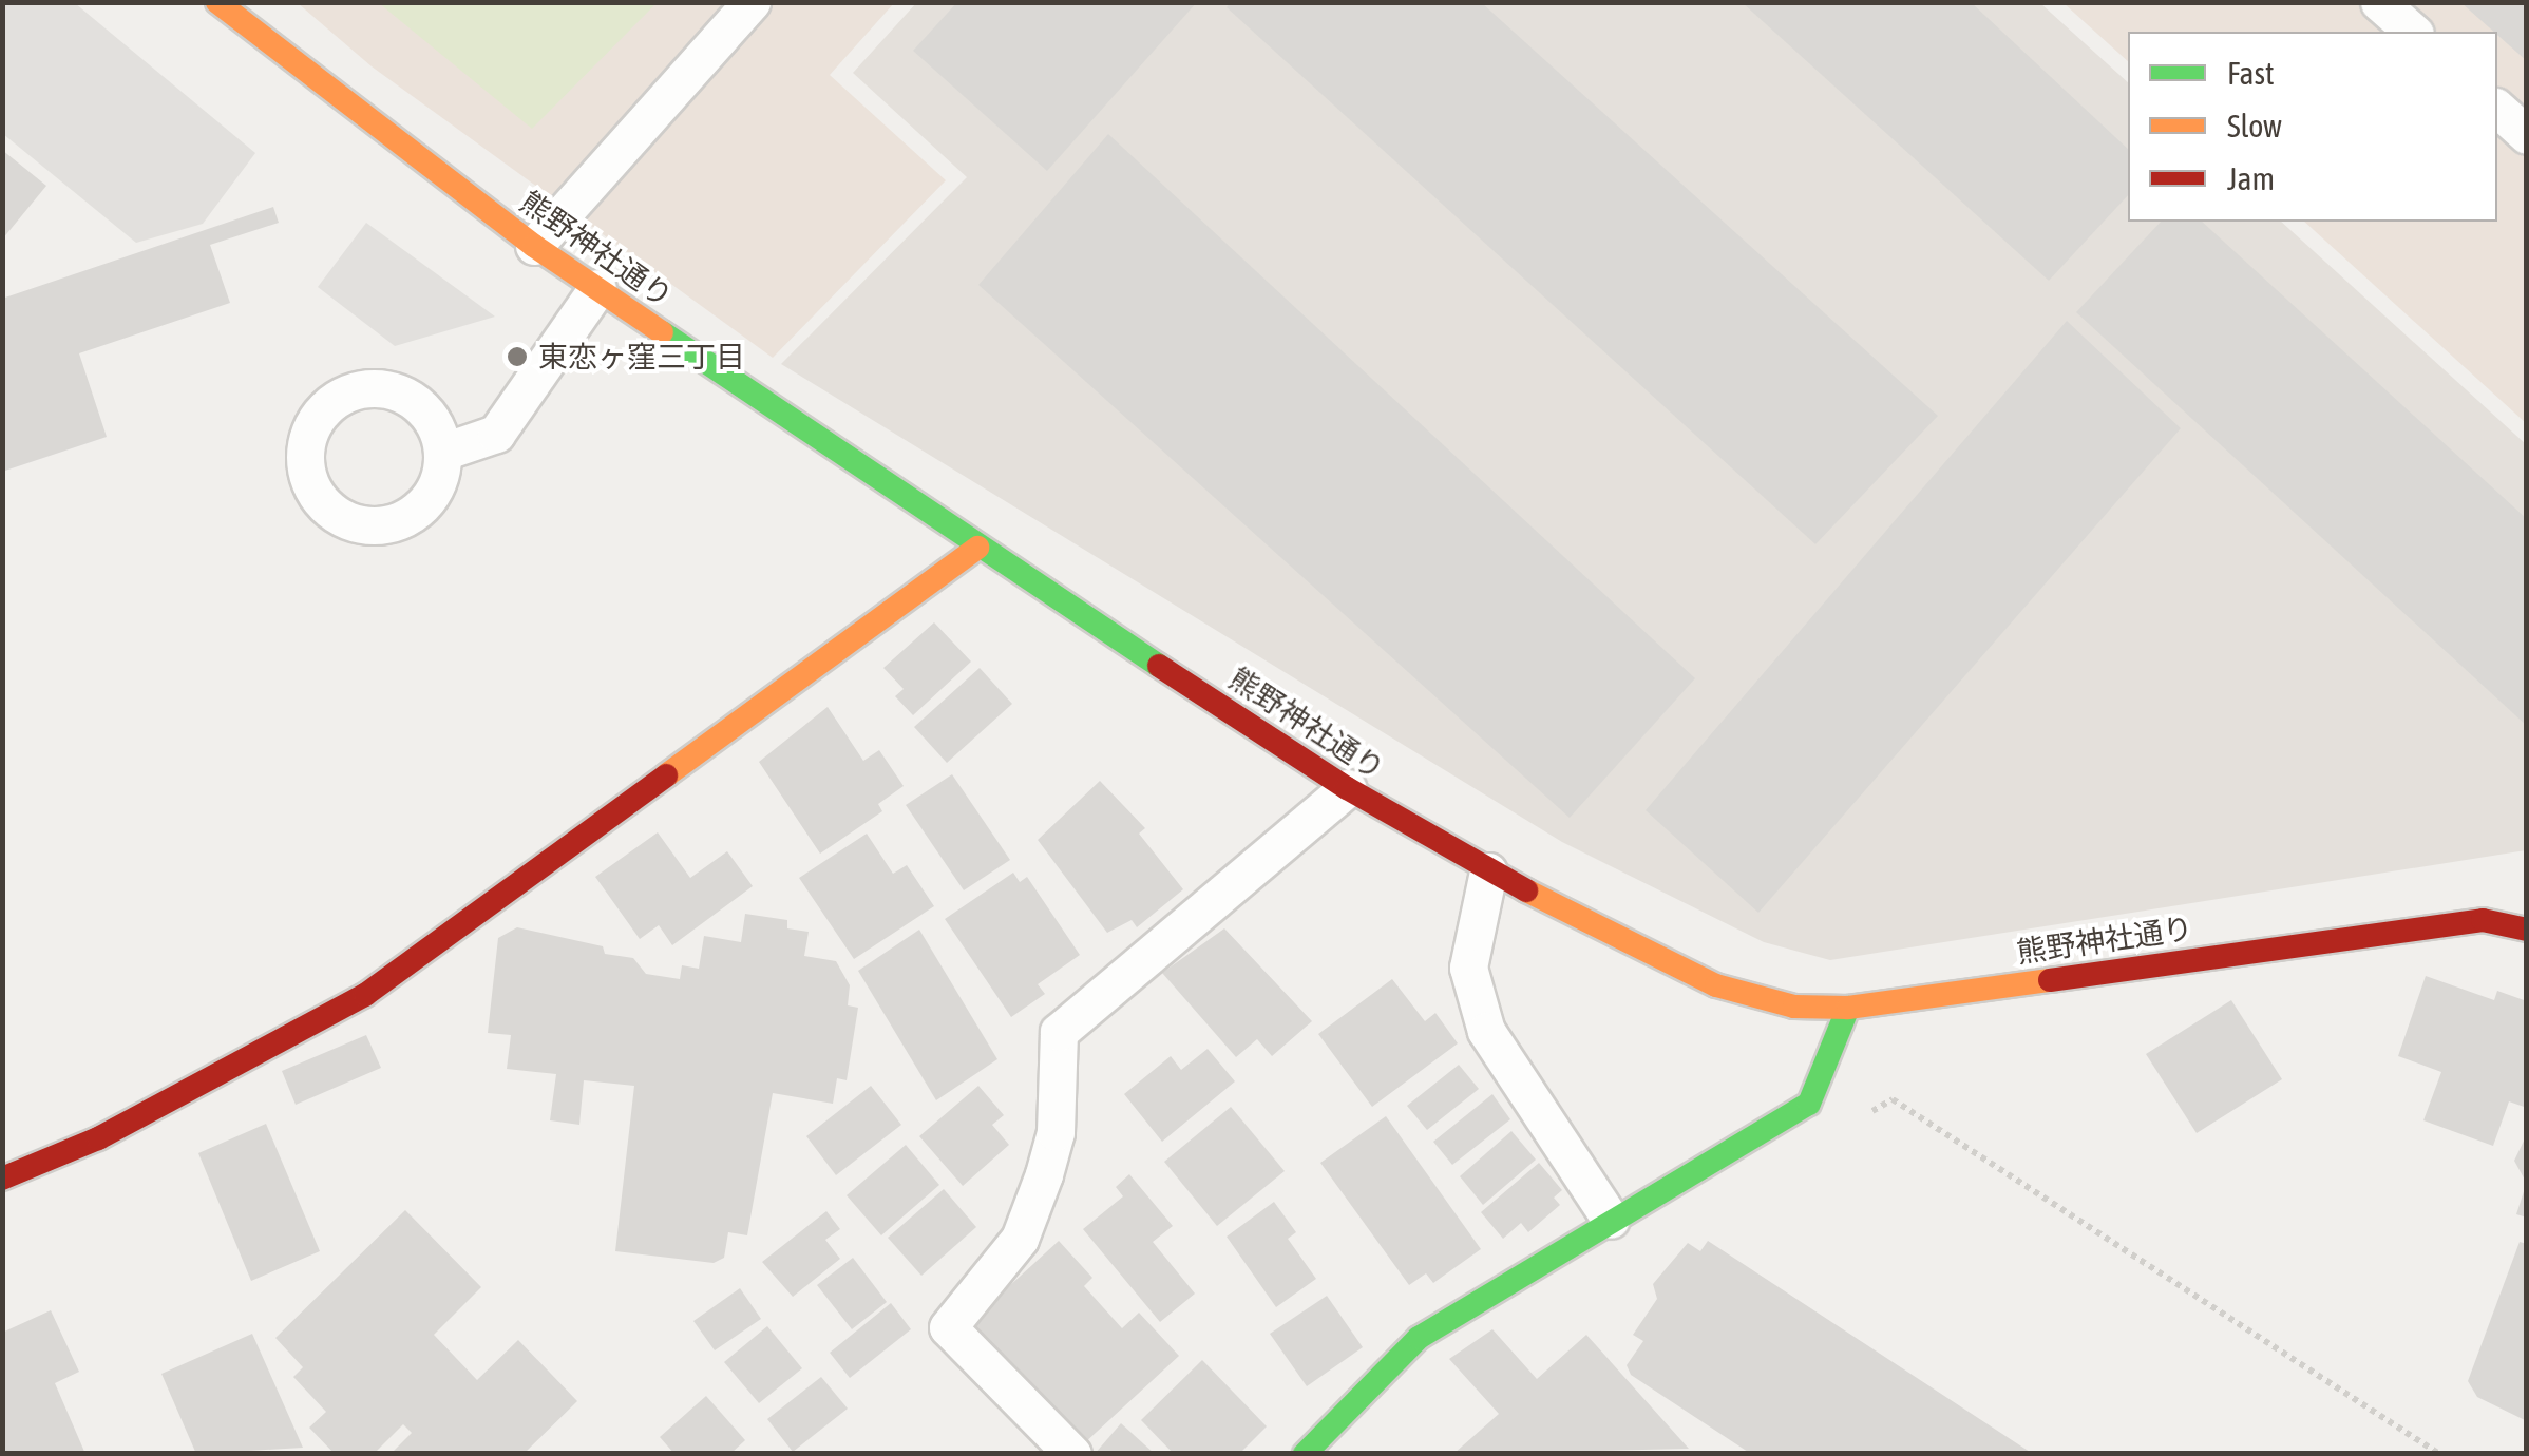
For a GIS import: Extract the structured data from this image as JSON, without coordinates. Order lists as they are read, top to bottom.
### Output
{
  "streets": {
    "street": ["熊野神社通り"]
  },
  "places": ["東恋ヶ窪三丁目"],
  "legend": ["Fast", "Slow", "Jam"]
}
